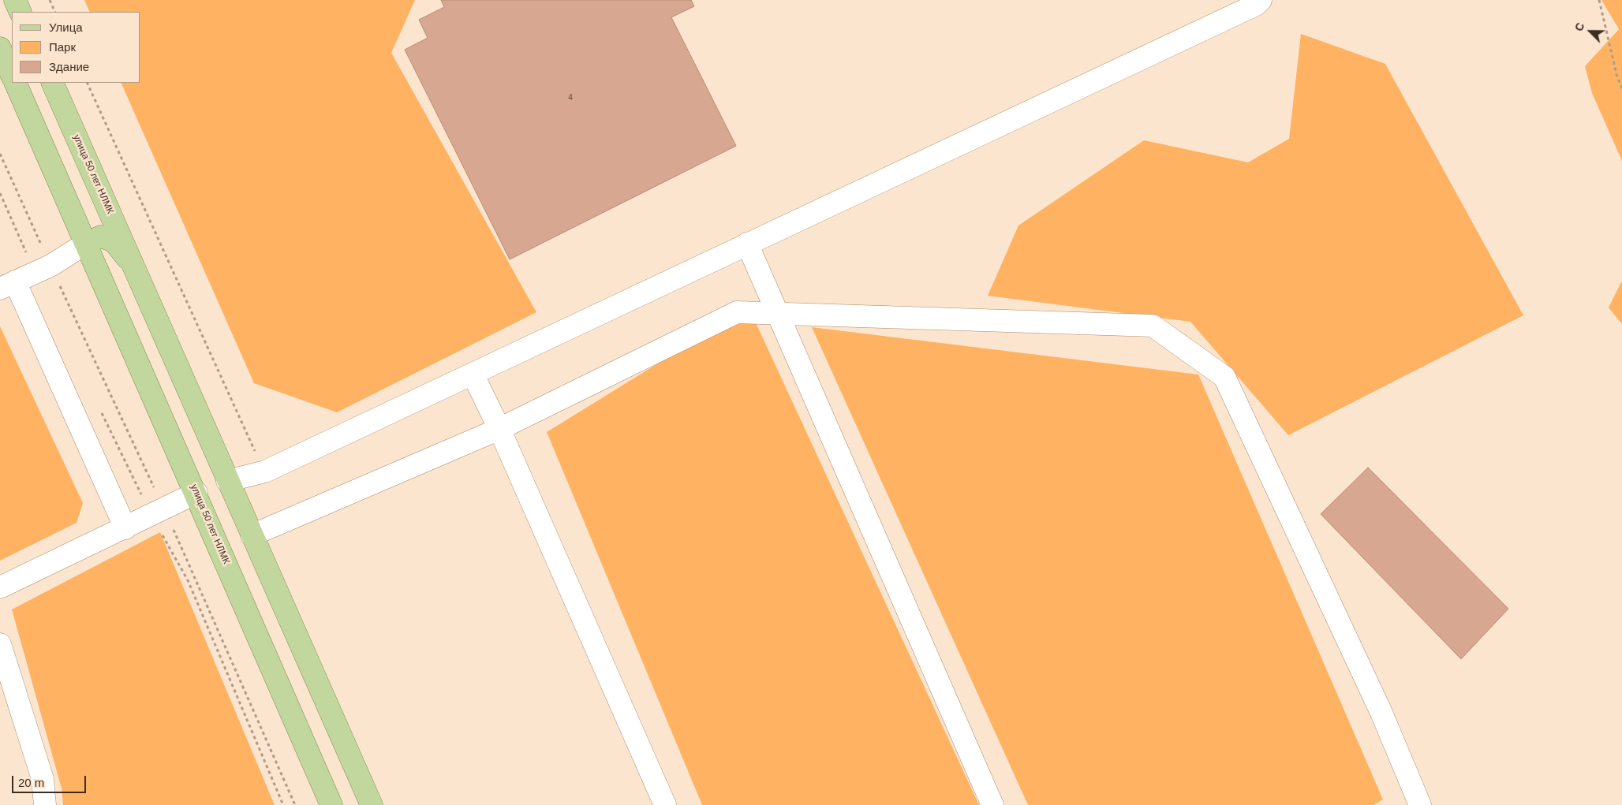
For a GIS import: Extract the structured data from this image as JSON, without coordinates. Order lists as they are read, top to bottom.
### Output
{
  "streets": {
    "main road": ["улица 50 лет НЛМК"]
  },
  "house_numbers": ["4"],
  "legend": ["Улица", "Парк", "Здание"],
  "scale_bar": "20 m",
  "north": "top left"
}
